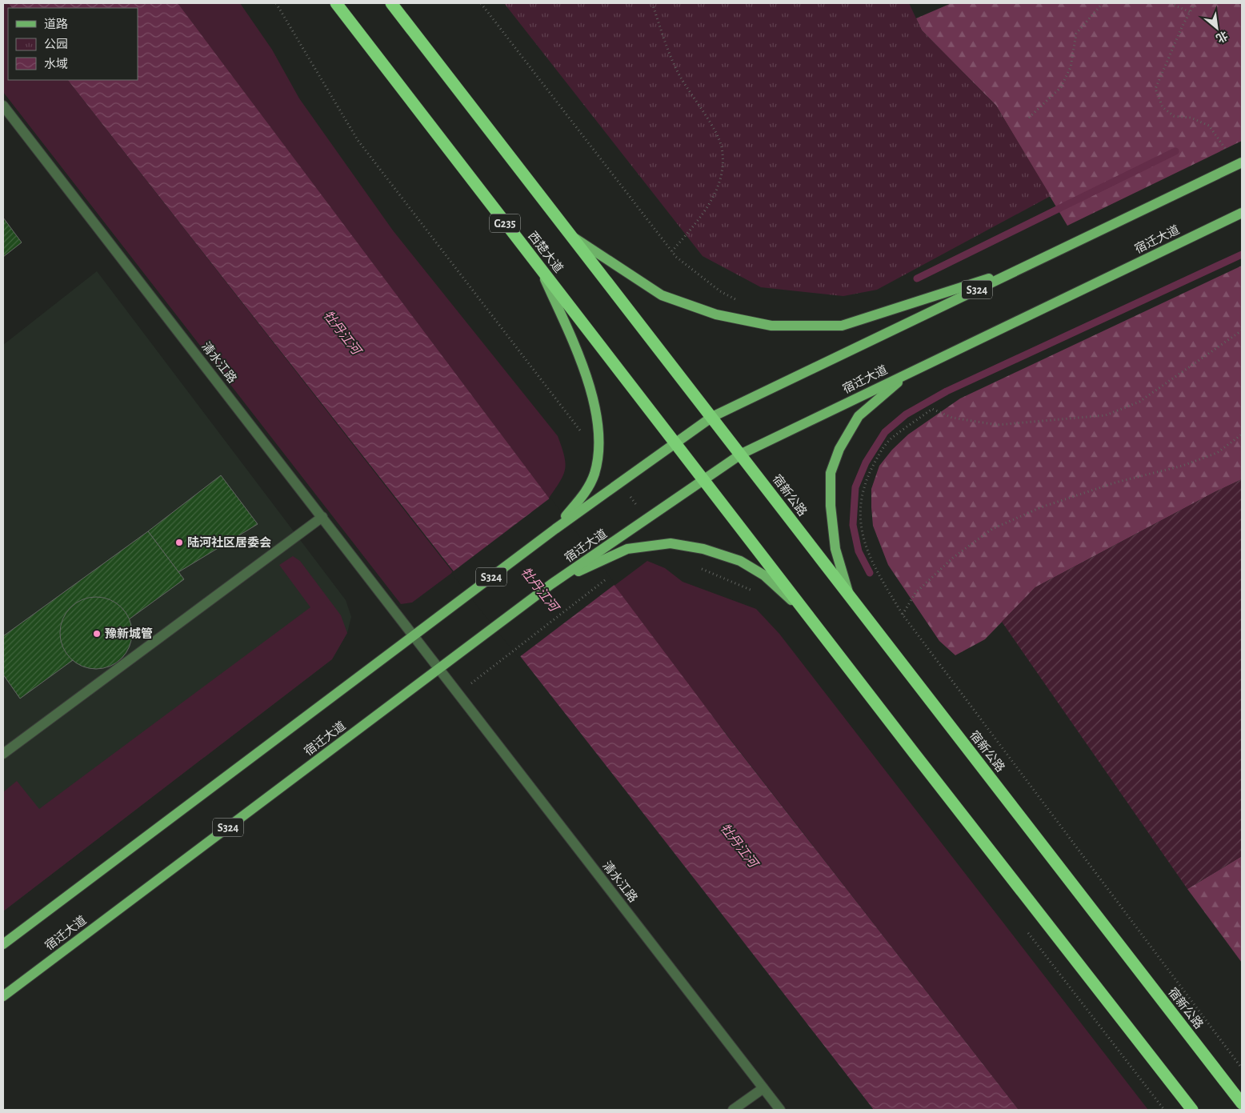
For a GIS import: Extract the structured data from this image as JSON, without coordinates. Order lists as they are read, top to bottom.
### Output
{
  "streets": {
    "highway": ["G235", "西楚大道", "宿新公路"],
    "main road": ["宿迁大道", "S324"],
    "street": ["清水江路"]
  },
  "crossings": [
    ["宿迁大道", "清水江路"],
    ["宿迁大道", "宿新公路"],
    ["西楚大道", "S324"],
    ["S324", "清水江路"],
    ["S324", "宿新公路"]
  ],
  "water": ["牡丹江河"],
  "places": ["陆河社区居委会", "豫新城管"],
  "legend": ["道路", "公园", "水域"],
  "north": "bottom right"
}
